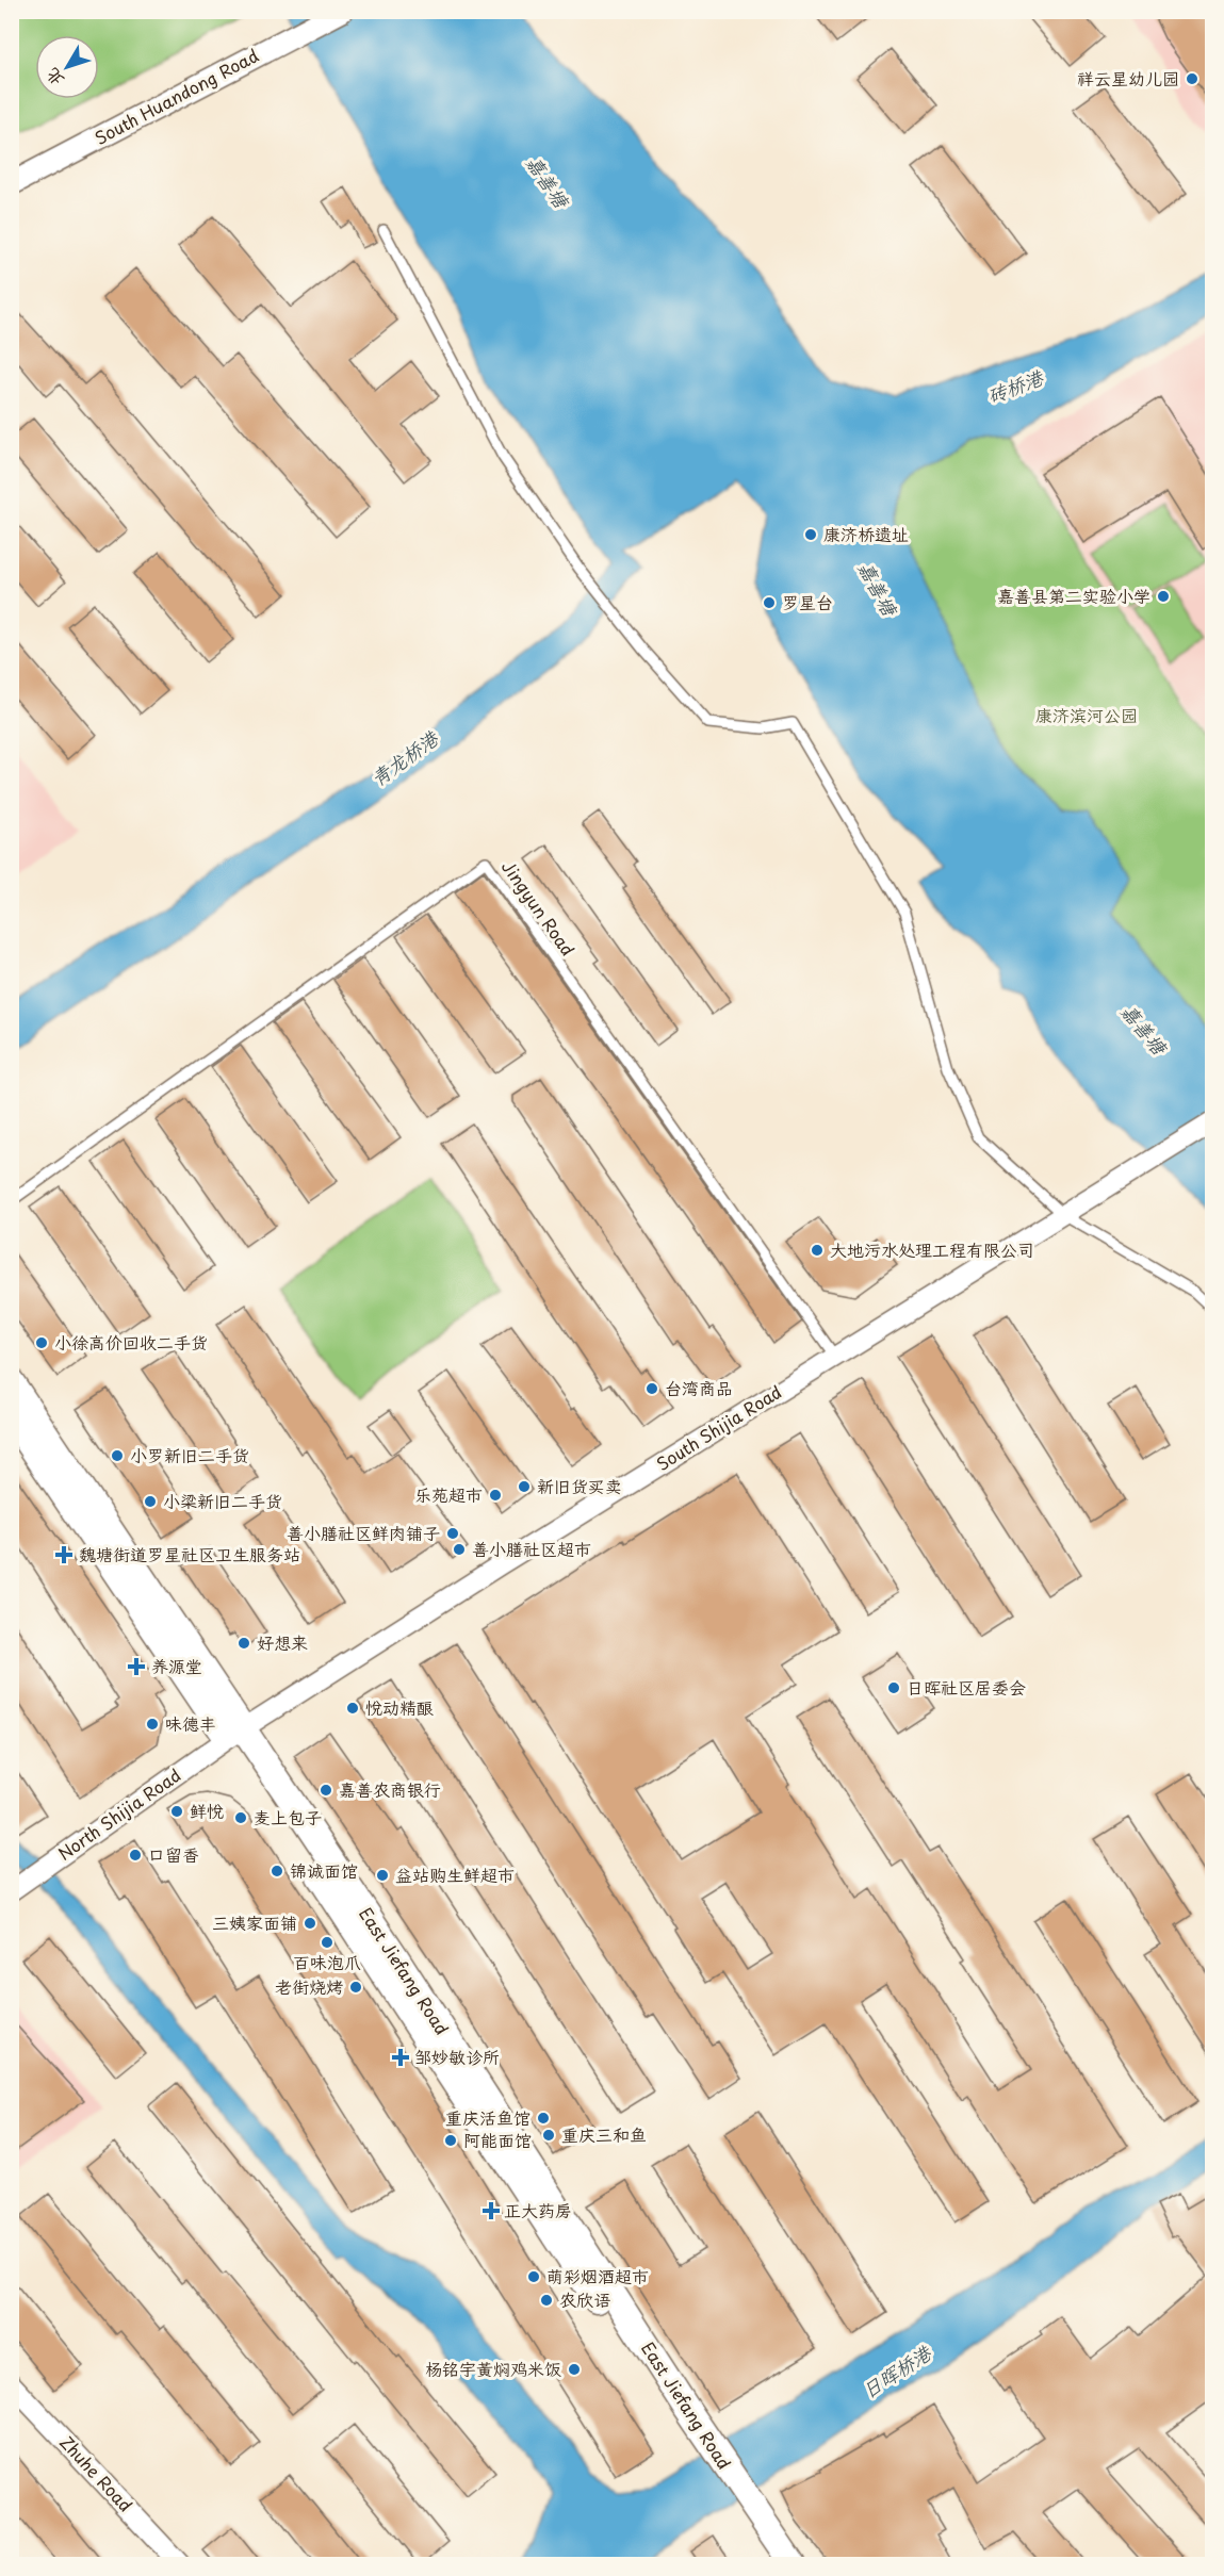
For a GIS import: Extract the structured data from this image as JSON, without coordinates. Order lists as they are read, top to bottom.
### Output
{
  "streets": {
    "main road": ["East Jiefang Road"],
    "street": [
      "South Huandong Road",
      "South Shijia Road",
      "North Shijia Road",
      "Zhuhe Road"
    ],
    "lane": ["Jingyun Road"]
  },
  "crossings": [
    ["Jingyun Road", "South Shijia Road"],
    ["South Shijia Road", "North Shijia Road"],
    ["South Shijia Road", "East Jiefang Road"],
    ["North Shijia Road", "East Jiefang Road"]
  ],
  "water": [
    "嘉善塘",
    "砖桥港",
    "青龙桥港",
    "日晖桥港"
  ],
  "parks": ["康济滨河公园"],
  "places": {
    "other": [
      "祥云星幼儿园",
      "康济桥遗址",
      "嘉善县第二实验小学",
      "罗星台",
      "大地污水处理工程有限公司",
      "小徐高价回收二手货",
      "台湾商品",
      "小罗新旧二手货",
      "新旧货买卖",
      "乐苑超市",
      "小梁新旧二手货",
      "善小膳社区鲜肉铺子",
      "善小膳社区超市",
      "好想来",
      "日晖社区居委会",
      "悦动精酿",
      "味德丰",
      "嘉善农商银行",
      "鲜悦",
      "麦上包子",
      "口留香",
      "锦诚面馆",
      "益站购生鲜超市",
      "三姨家面铺",
      "百味泡爪",
      "老街烧烤",
      "重庆活鱼馆",
      "重庆三和鱼",
      "阿能面馆",
      "萌彩烟酒超市",
      "农欣语",
      "杨铭宇黄焖鸡米饭"
    ],
    "health": [
      "魏塘街道罗星社区卫生服务站",
      "养源堂",
      "邹妙敏诊所",
      "正大药房"
    ]
  },
  "north": "bottom left"
}
